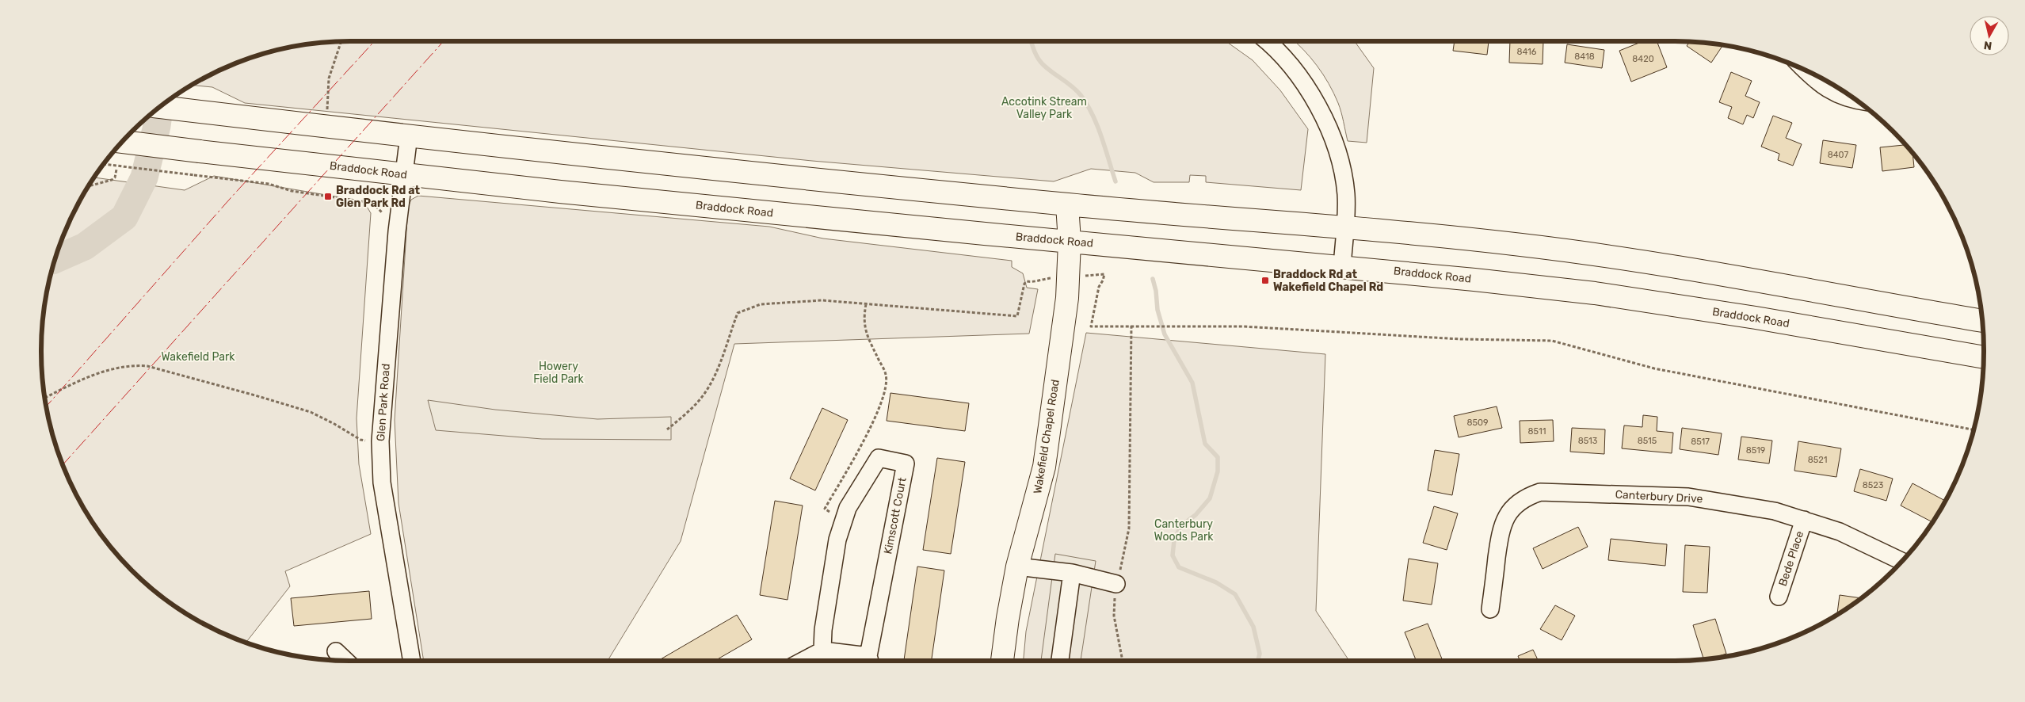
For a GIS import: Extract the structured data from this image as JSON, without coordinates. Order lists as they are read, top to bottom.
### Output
{
  "streets": {
    "main road": ["Braddock Road", "Wakefield Chapel Road"],
    "street": [
      "Glen Park Road",
      "Canterbury Drive",
      "Kimscott Court",
      "Bede Place"
    ]
  },
  "crossings": [
    ["Braddock Road", "Glen Park Road"],
    ["Braddock Road", "Wakefield Chapel Road"],
    ["Canterbury Drive", "Bede Place"]
  ],
  "parks": [
    "Accotink Stream Valley Park",
    "Wakefield Park",
    "Howery Field Park",
    "Canterbury Woods Park"
  ],
  "places": {
    "transit": ["Braddock Rd at Glen Park Rd", "Braddock Rd at Wakefield Chapel Rd"]
  },
  "house_numbers": [
    "8416",
    "8418",
    "8420",
    "8407",
    "8509",
    "8511",
    "8513",
    "8515",
    "8517",
    "8519",
    "8521",
    "8523"
  ],
  "north": "bottom"
}
